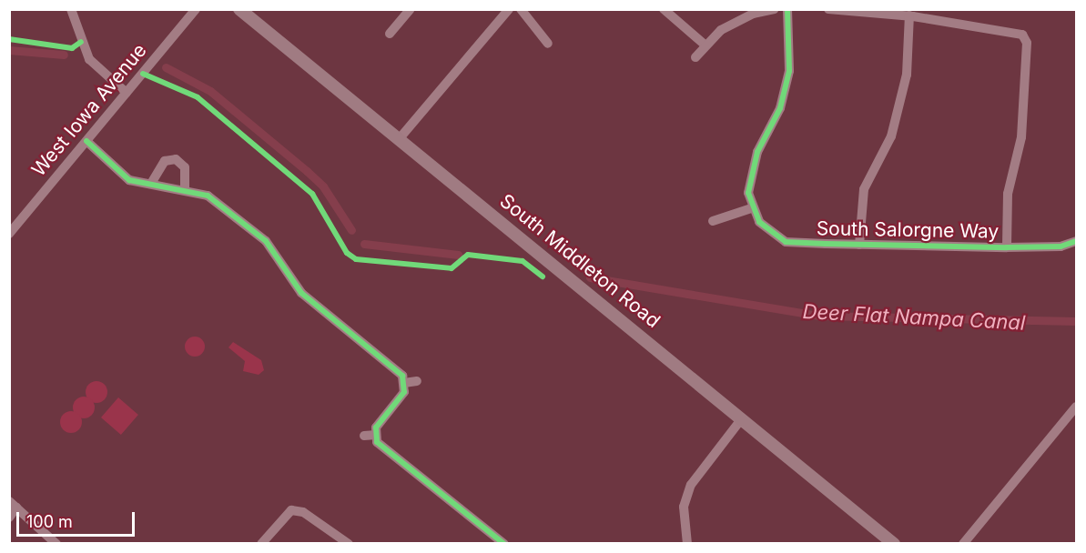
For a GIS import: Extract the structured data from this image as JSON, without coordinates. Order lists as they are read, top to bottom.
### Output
{
  "streets": {
    "main road": ["South Middleton Road"],
    "street": ["West Iowa Avenue", "South Salorgne Way"]
  },
  "water": ["Deer Flat Nampa Canal"],
  "scale_bar": "100 m"
}
